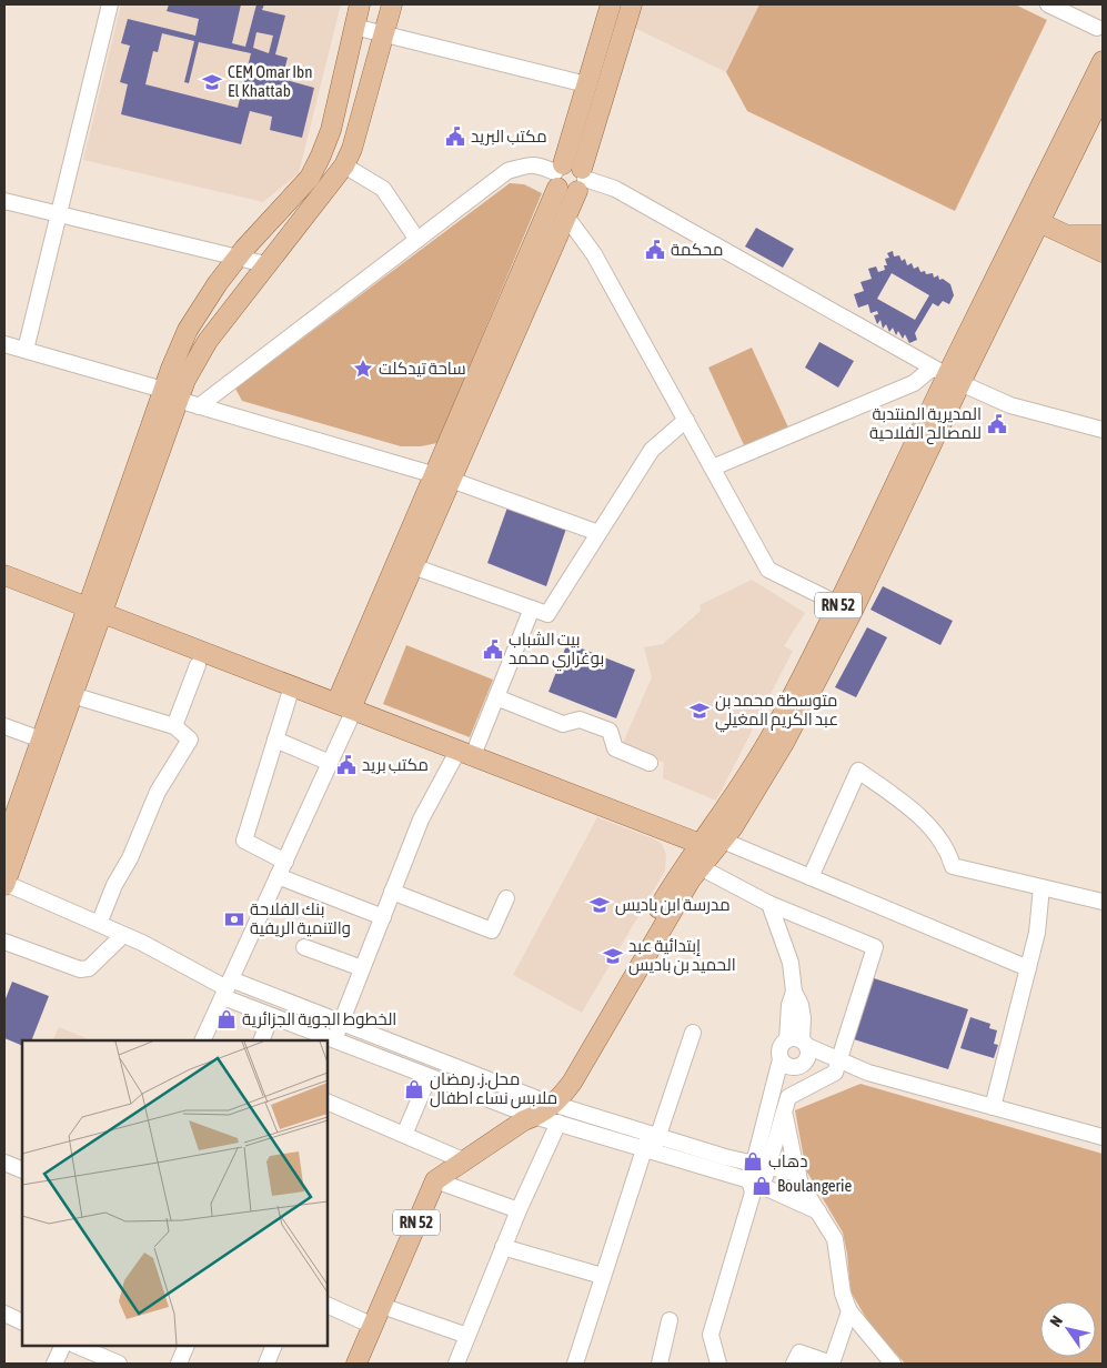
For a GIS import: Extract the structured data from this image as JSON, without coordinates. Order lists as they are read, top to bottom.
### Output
{
  "streets": {
    "main road": ["RN 52"]
  },
  "places": {
    "school or university": [
      "CEM Omar Ibn El Khattab",
      "متوسطة محمد بن عبد الكريم المغيلي",
      "مدرسة ابن باديس",
      "إبتدائية عبد الحميد بن باديس"
    ],
    "public building": [
      "مكتب البريد",
      "محكمة",
      "المديرية المنتدبة للمصالح الفلاحية",
      "بيت الشباب بوغراري محمد",
      "مكتب بريد"
    ],
    "place": ["ساحة تيدكلت"],
    "bank": ["بنك الفلاحة والتنمية الريفية"],
    "shop": [
      "الخطوط الجوية الجزائرية",
      "محل.ز. رمضان ملابس نساء اطفال",
      "دهاب",
      "Boulangerie"
    ]
  },
  "north": "top left"
}
